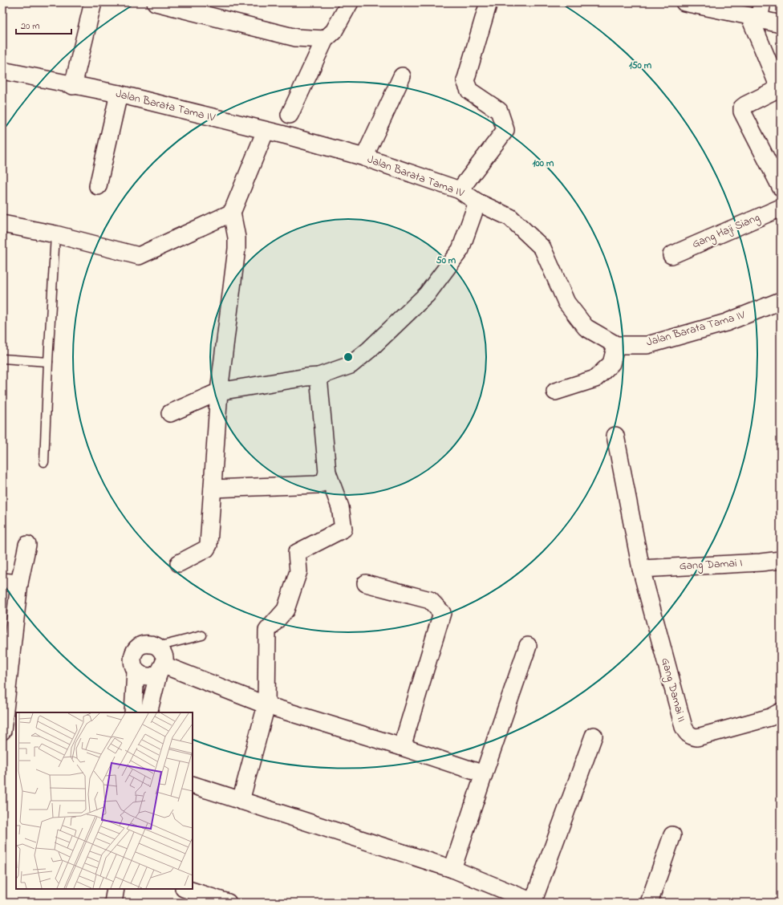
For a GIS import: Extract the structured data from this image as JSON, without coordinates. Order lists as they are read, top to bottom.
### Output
{
  "streets": {
    "street": [
      "Jalan Barata Tama IV",
      "Gang Haji Siang",
      "Gang Damai I",
      "Gang Damai II"
    ]
  },
  "crossings": [
    ["Gang Damai I", "Gang Damai II"]
  ],
  "scale_bar": "20 m",
  "rings": ["150 m", "100 m", "50 m"]
}
